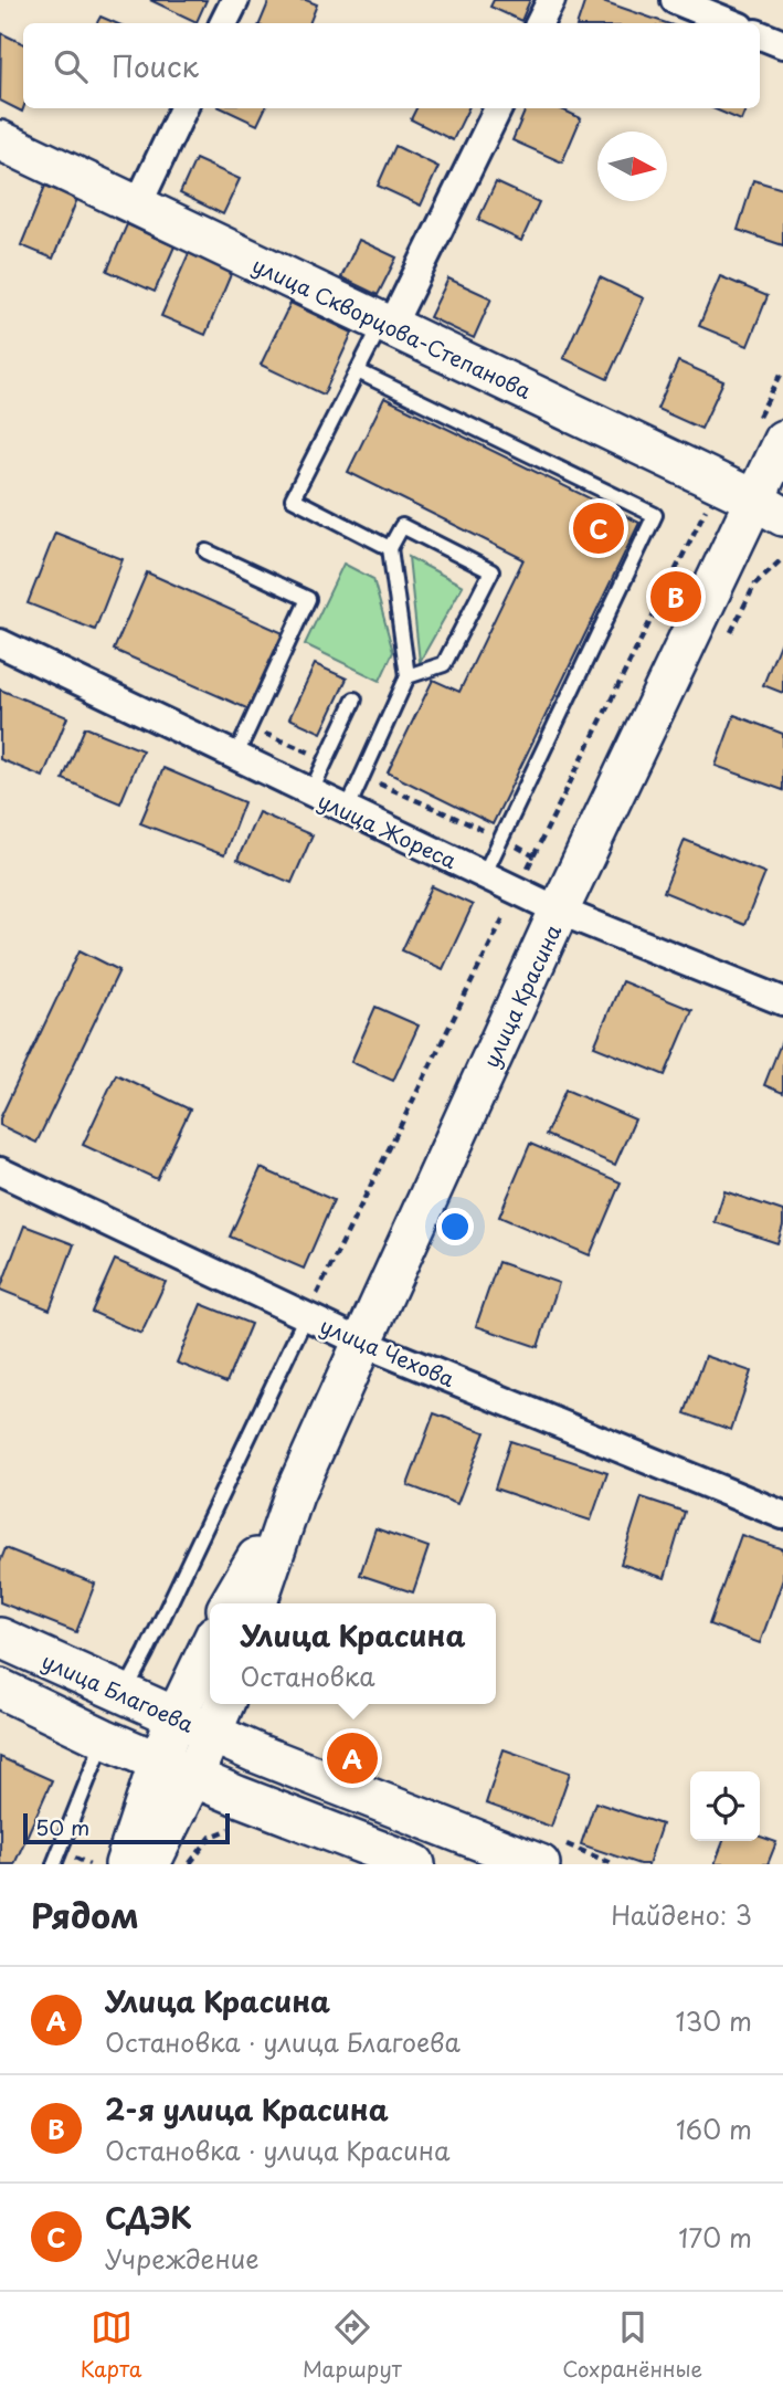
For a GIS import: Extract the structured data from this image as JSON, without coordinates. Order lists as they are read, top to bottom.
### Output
{
  "streets": {
    "main road": ["улица Скворцова-Степанова", "улица Красина", "улица Благоева"],
    "street": ["улица Жореса", "улица Чехова"]
  },
  "crossings": [
    ["улица Скворцова-Степанова", "улица Красина"],
    ["улица Жореса", "улица Красина"],
    ["улица Красина", "улица Чехова"]
  ],
  "scale_bar": "50 m",
  "north": "right",
  "page": {
    "search": "Поиск",
    "pins": ["C", "B", "A"],
    "popup": ["Улица Красина", "Остановка"],
    "scale": "50 m",
    "heading": ["Рядом", "Найдено: 3"],
    "list": [
      {
        "mark": "A",
        "name": "Улица Красина",
        "note": "Остановка · улица Благоева",
        "value": "130 m"
      },
      {
        "mark": "B",
        "name": "2-я улица Красина",
        "note": "Остановка · улица Красина",
        "value": "160 m"
      },
      {
        "mark": "C",
        "name": "СДЭК",
        "note": "Учреждение",
        "value": "170 m"
      }
    ],
    "nav": ["Карта", "Маршрут", "Сохранённые"]
  }
}
